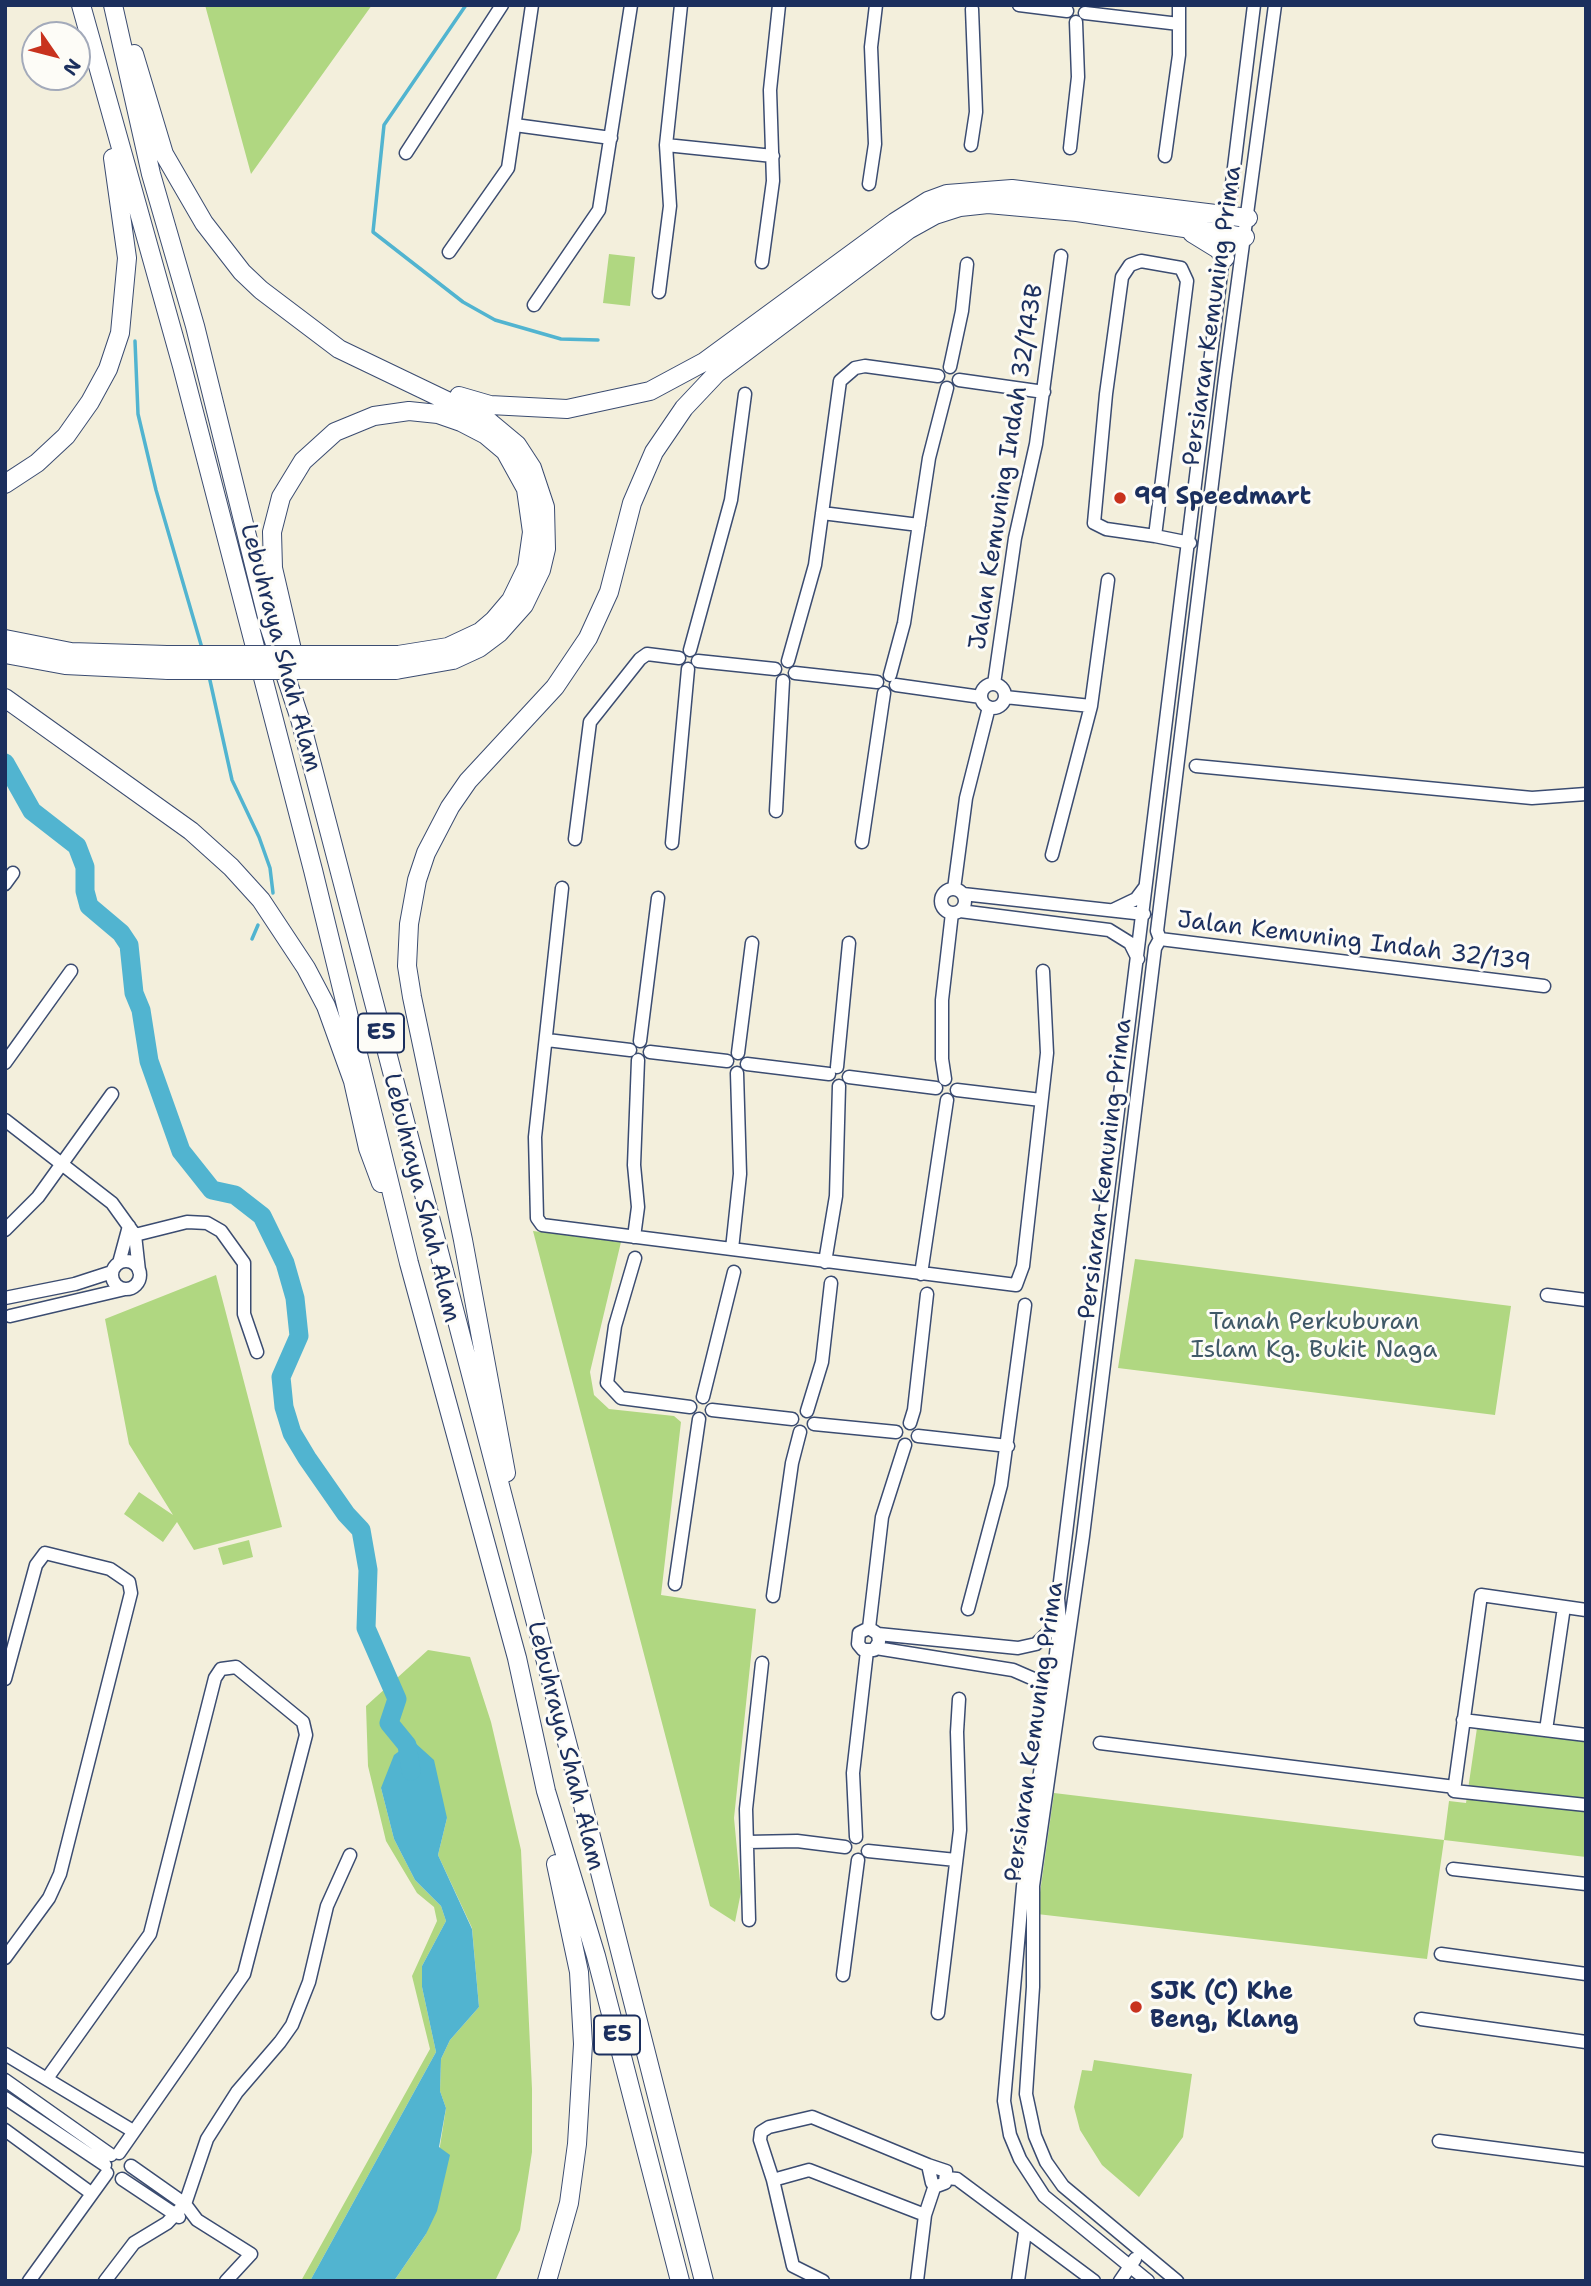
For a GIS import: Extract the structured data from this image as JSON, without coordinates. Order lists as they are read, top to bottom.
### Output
{
  "streets": {
    "highway": ["Lebuhraya Shah Alam", "E5"],
    "street": ["Persiaran Kemuning Prima", "Jalan Kemuning Indah 32/143B", "Jalan Kemuning Indah 32/139"]
  },
  "crossings": [
    ["Persiaran Kemuning Prima", "Jalan Kemuning Indah 32/139"]
  ],
  "parks": ["Tanah Perkuburan Islam Kg. Bukit Naga"],
  "places": ["99 Speedmart", "SJK (C) Khe Beng, Klang"],
  "north": "bottom right"
}
